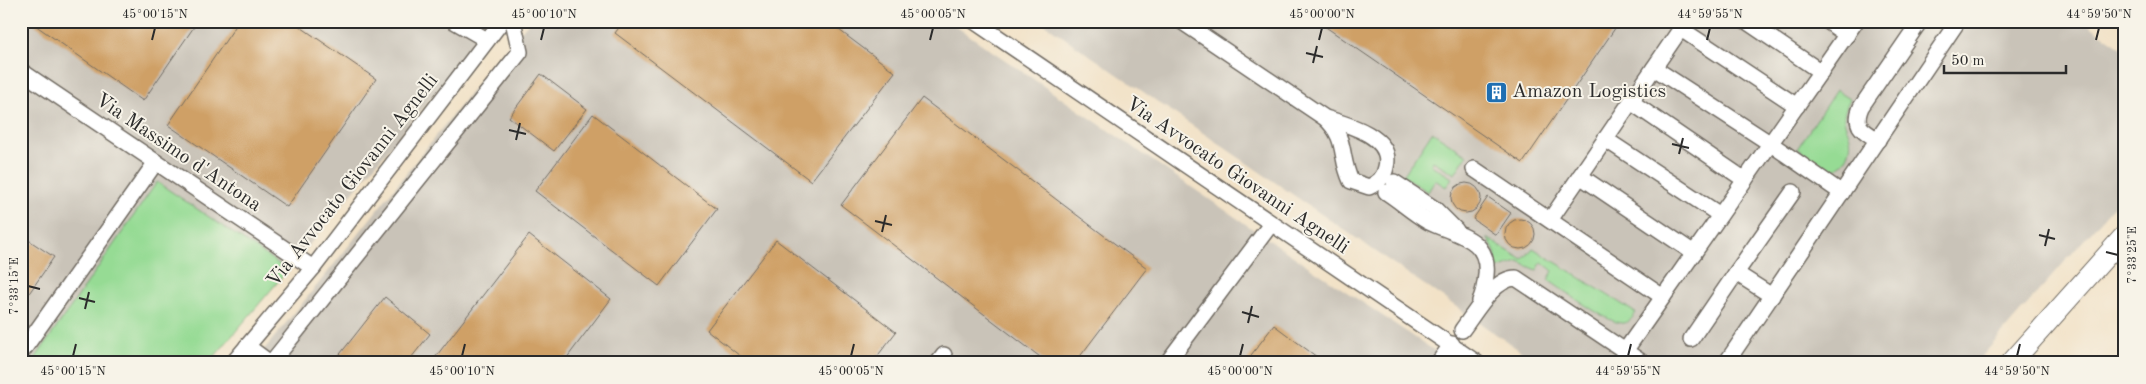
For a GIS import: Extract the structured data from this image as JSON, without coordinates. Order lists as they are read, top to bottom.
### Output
{
  "streets": {
    "street": ["Via Massimo d'Antona", "Via Avvocato Giovanni Agnelli"]
  },
  "crossings": [
    ["Via Massimo d'Antona", "Via Avvocato Giovanni Agnelli"]
  ],
  "places": {
    "building": ["Amazon Logistics"]
  },
  "scale_bar": "50 m",
  "coordinates": [
    "45°00'15\"N",
    "45°00'10\"N",
    "45°00'05\"N",
    "45°00'00\"N",
    "44°59'55\"N",
    "44°59'50\"N",
    "7°33'25\"E",
    "7°33'15\"E"
  ]
}
